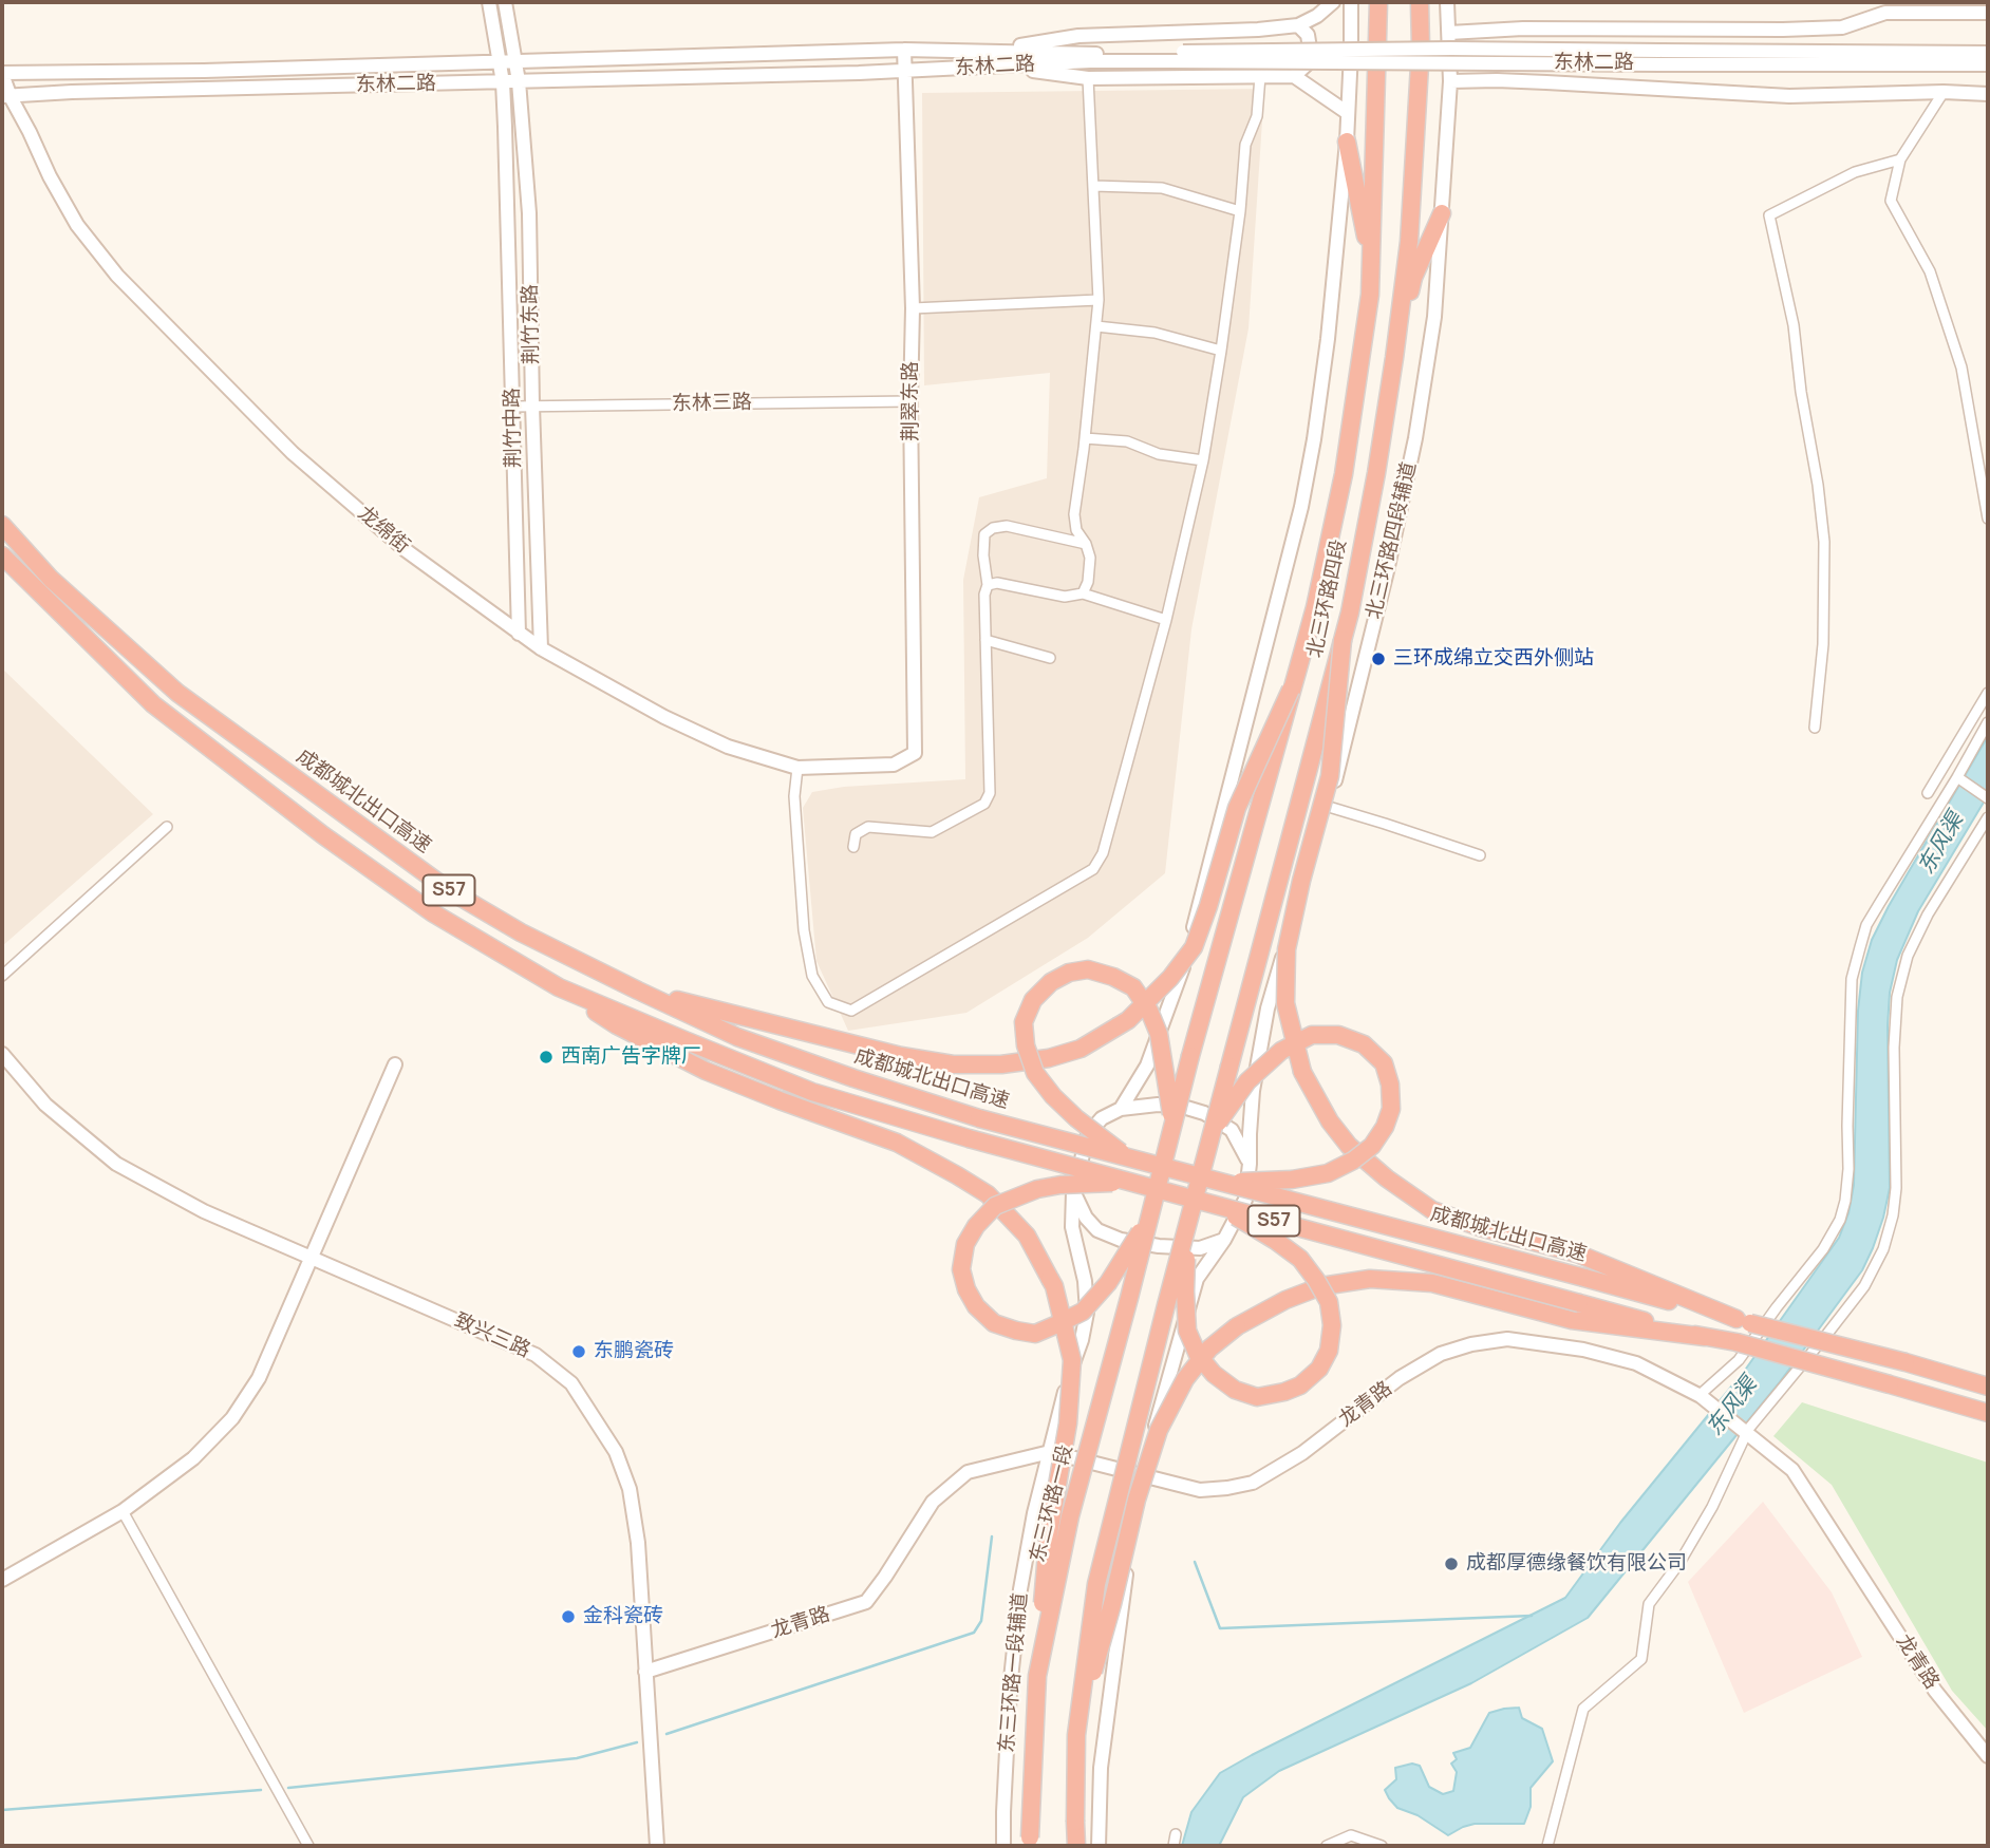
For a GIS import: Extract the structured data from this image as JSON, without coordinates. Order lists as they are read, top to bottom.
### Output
{
  "streets": {
    "highway": [
      "北三环路四段",
      "成都城北出口高速",
      "S57",
      "东三环路一段"
    ],
    "main road": [
      "东林二路",
      "荆竹东路",
      "荆翠东路",
      "荆竹中路",
      "龙绵街",
      "北三环路四段辅道",
      "致兴三路",
      "龙青路",
      "东三环路一段辅道"
    ],
    "street": ["东林三路"]
  },
  "crossings": [
    ["东林二路", "荆竹东路"],
    ["东林二路", "荆翠东路"],
    ["东林二路", "荆竹中路"],
    ["东林二路", "龙绵街"],
    ["荆竹东路", "东林三路"],
    ["荆竹东路", "龙绵街"],
    ["荆翠东路", "东林三路"],
    ["荆翠东路", "龙绵街"],
    ["东林三路", "荆竹中路"],
    ["荆竹中路", "龙绵街"],
    ["北三环路四段辅道", "东三环路一段辅道"],
    ["北三环路四段", "东三环路一段"],
    ["致兴三路", "龙青路"],
    ["龙青路", "东三环路一段辅道"]
  ],
  "water": ["东风渠"],
  "places": [
    "三环成绵立交西外侧站",
    "西南广告字牌厂",
    "东鹏瓷砖",
    "成都厚德缘餐饮有限公司",
    "金科瓷砖"
  ]
}
